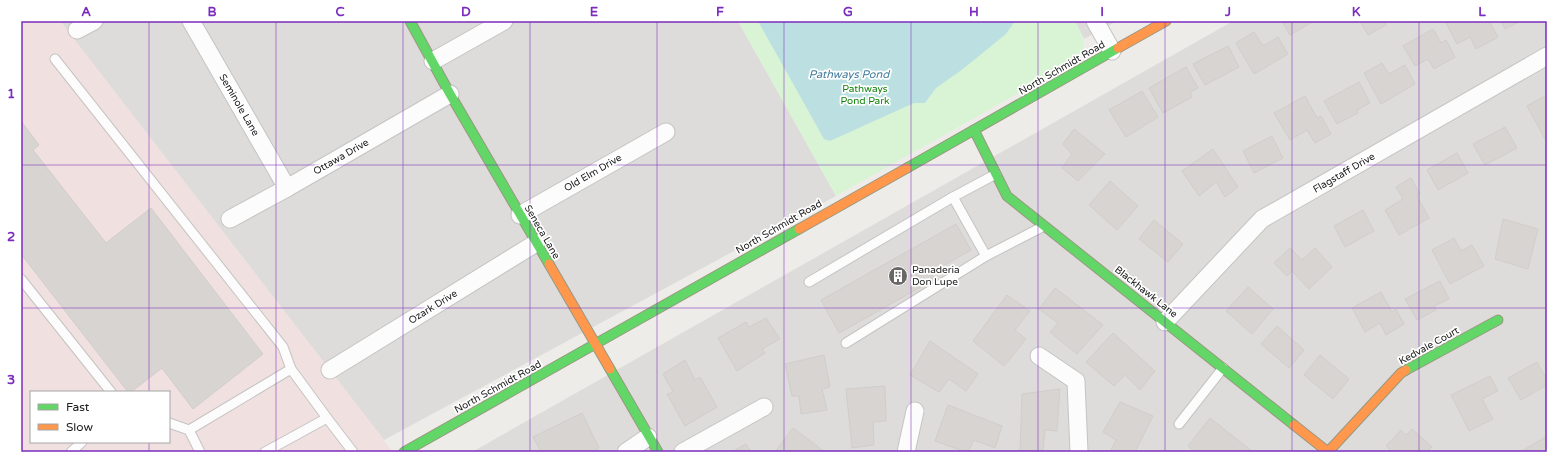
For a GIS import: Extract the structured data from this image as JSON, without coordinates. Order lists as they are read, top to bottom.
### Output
{
  "streets": {
    "street": [
      "North Schmidt Road",
      "Seminole Lane",
      "Ottawa Drive",
      "Old Elm Drive",
      "Flagstaff Drive",
      "Seneca Lane",
      "Blackhawk Lane",
      "Ozark Drive",
      "Kedvale Court"
    ]
  },
  "crossings": [
    ["North Schmidt Road", "Seneca Lane"],
    ["North Schmidt Road", "Blackhawk Lane"],
    ["Seminole Lane", "Ottawa Drive"],
    ["Ottawa Drive", "Seneca Lane"],
    ["Old Elm Drive", "Seneca Lane"],
    ["Flagstaff Drive", "Blackhawk Lane"],
    ["Seneca Lane", "Ozark Drive"],
    ["Blackhawk Lane", "Kedvale Court"]
  ],
  "water": ["Pathways Pond"],
  "parks": ["Pathways Pond Park"],
  "places": {
    "building": ["Panaderia Don Lupe"]
  },
  "legend": ["Fast", "Slow"],
  "grid": {
    "columns": [
      "A",
      "B",
      "C",
      "D",
      "E",
      "F",
      "G",
      "H",
      "I",
      "J",
      "K",
      "L"
    ],
    "rows": ["1", "2", "3"]
  }
}
